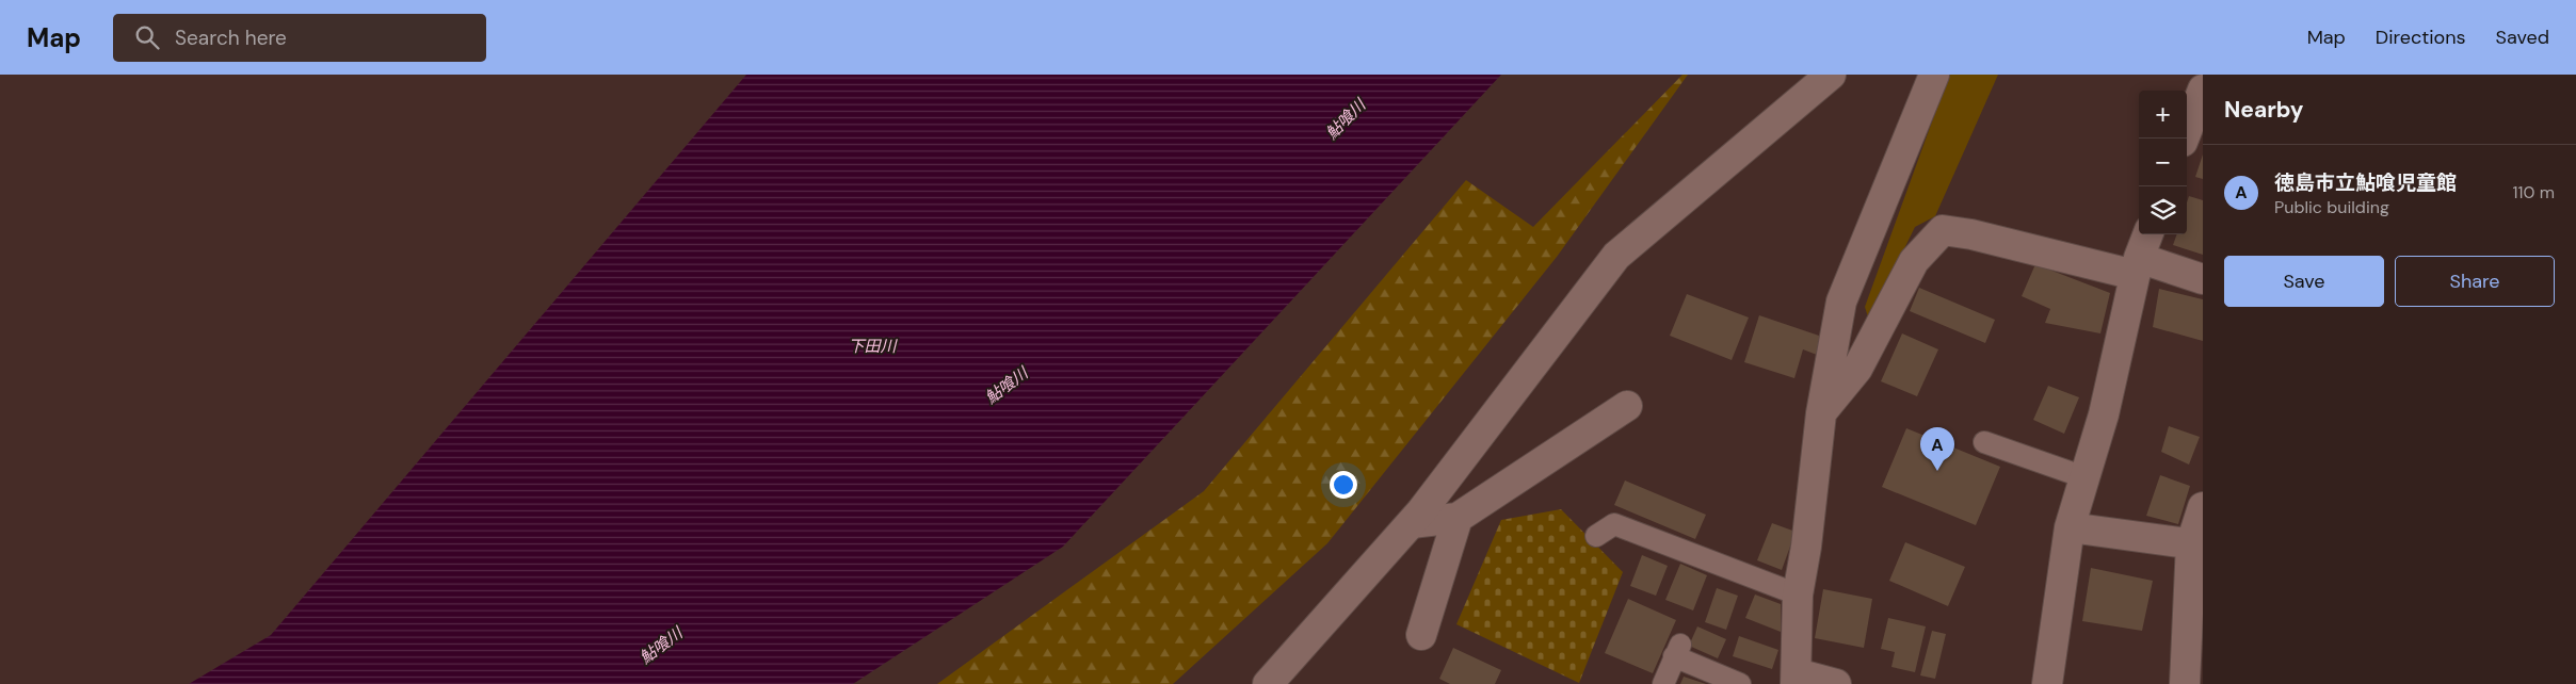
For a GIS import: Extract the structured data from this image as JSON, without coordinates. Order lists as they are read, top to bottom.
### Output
{
  "water": ["鮎喰川", "下田川"],
  "page": {
    "header": "Map",
    "search": "Search here",
    "nav": ["Map", "Directions", "Saved"],
    "heading": "Nearby",
    "map_buttons": ["+", "−"],
    "list": [
      {
        "mark": "A",
        "name": "徳島市立鮎喰児童館",
        "note": "Public building",
        "value": "110 m"
      }
    ],
    "buttons": ["Save", "Share"],
    "pins": "A"
  }
}
